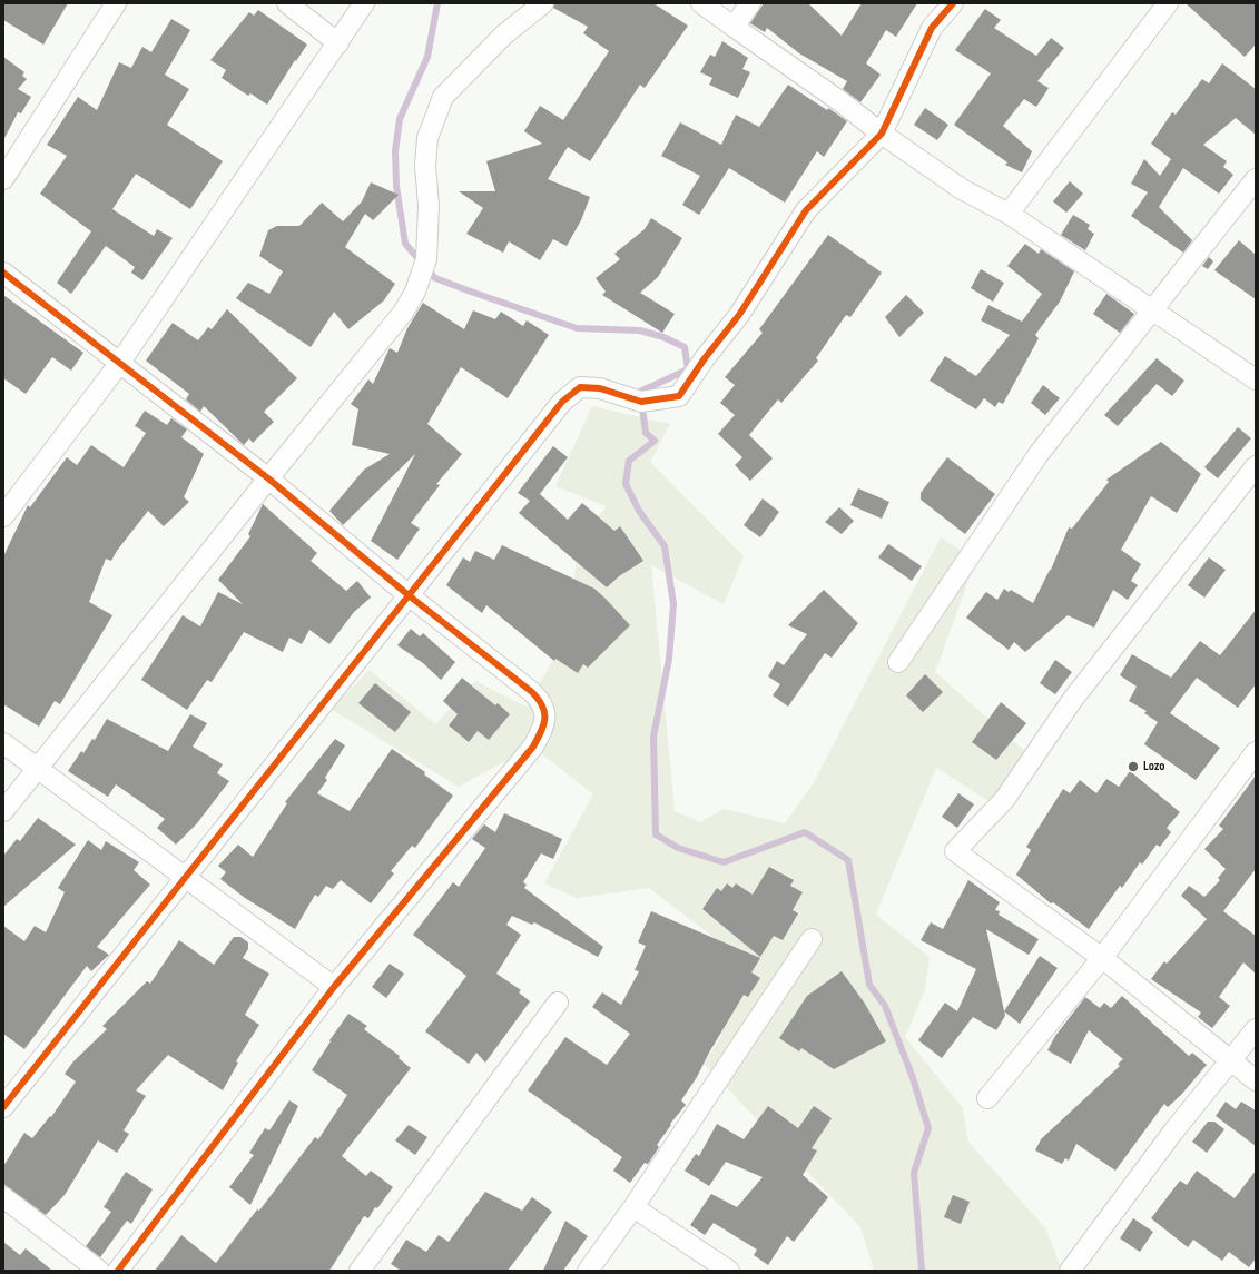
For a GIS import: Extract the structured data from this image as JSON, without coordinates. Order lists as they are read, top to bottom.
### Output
{
  "places": ["Lozo"]
}
